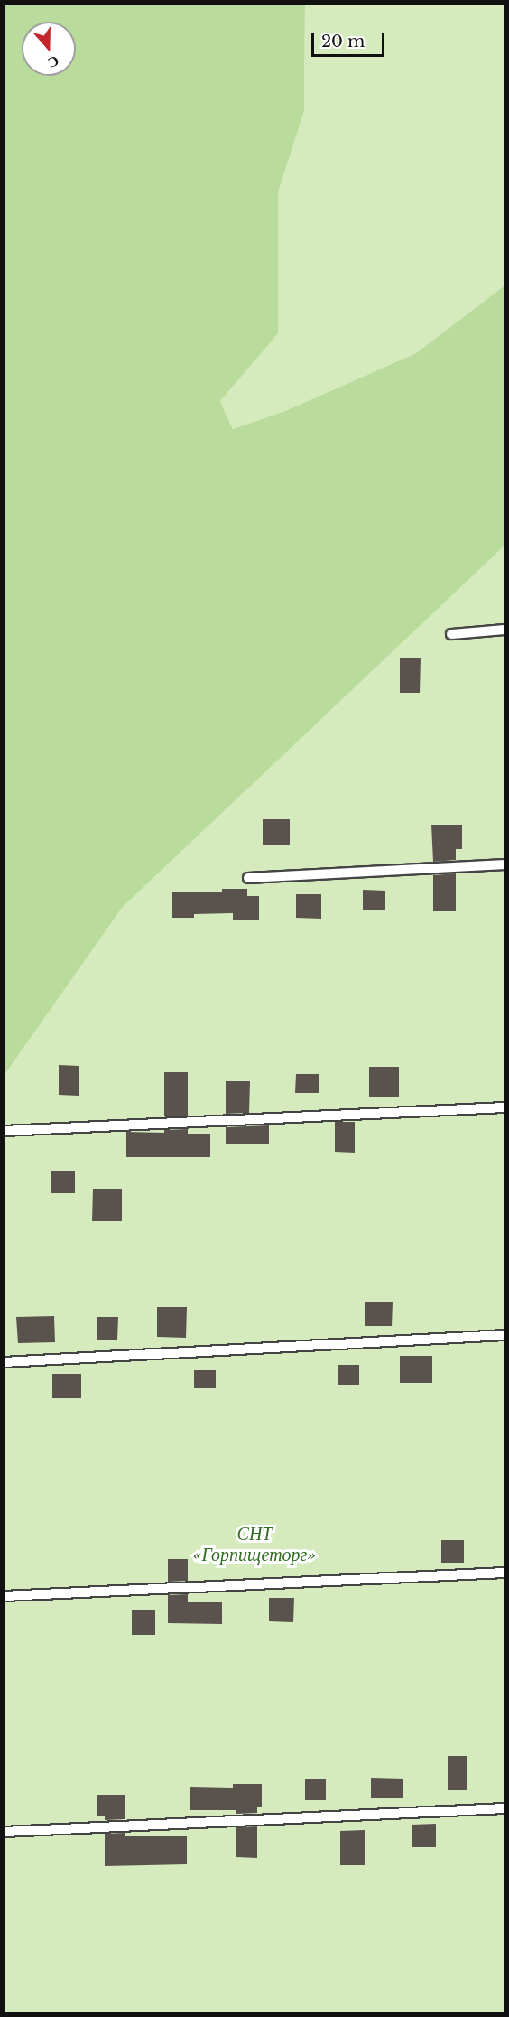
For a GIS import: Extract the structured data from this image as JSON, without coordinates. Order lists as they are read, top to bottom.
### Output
{
  "parks": ["СНТ «Горпищеторг»"],
  "scale_bar": "20 m",
  "north": "bottom"
}
